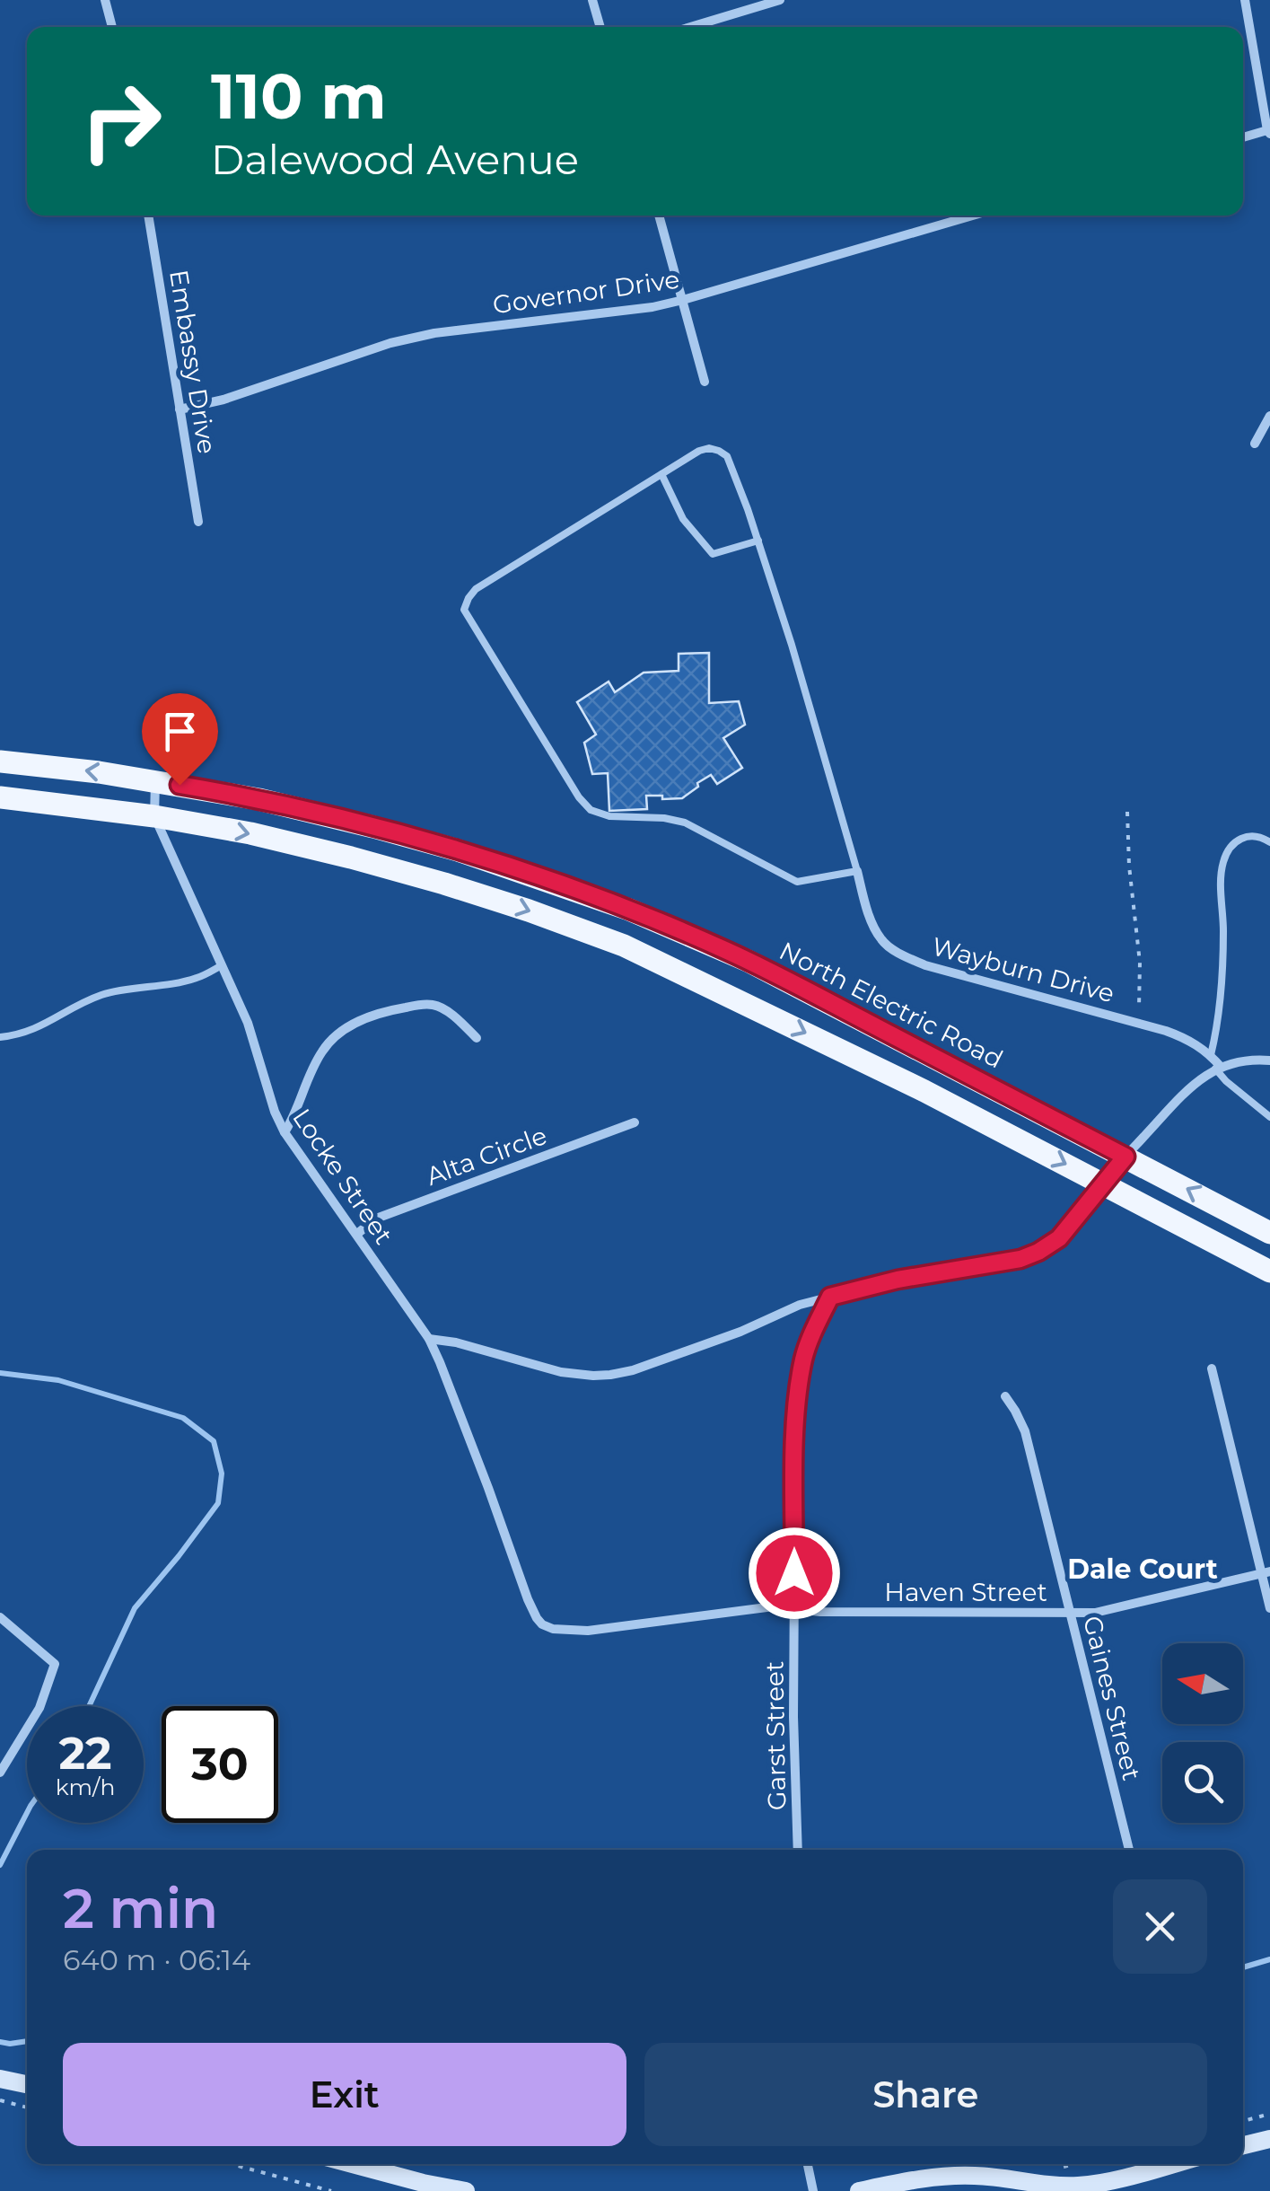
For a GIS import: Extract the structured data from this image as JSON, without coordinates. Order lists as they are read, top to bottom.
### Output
{
  "streets": {
    "main road": ["North Electric Road"],
    "street": [
      "Governor Drive",
      "Embassy Drive",
      "Wayburn Drive",
      "Alta Circle",
      "Locke Street",
      "Haven Street",
      "Gaines Street",
      "Garst Street"
    ]
  },
  "crossings": [
    ["Governor Drive", "Embassy Drive"],
    ["North Electric Road", "Locke Street"],
    ["Alta Circle", "Locke Street"],
    ["Locke Street", "Haven Street"],
    ["Haven Street", "Gaines Street"],
    ["Haven Street", "Garst Street"]
  ],
  "districts": ["Dale Court"],
  "north": "left",
  "page": {
    "turn": ["110 m", "Dalewood Avenue"],
    "speed": "22 km/h",
    "limit": "30",
    "heading": ["2 min", "640 m · 06:14"],
    "buttons": ["Exit", "Share"]
  }
}
